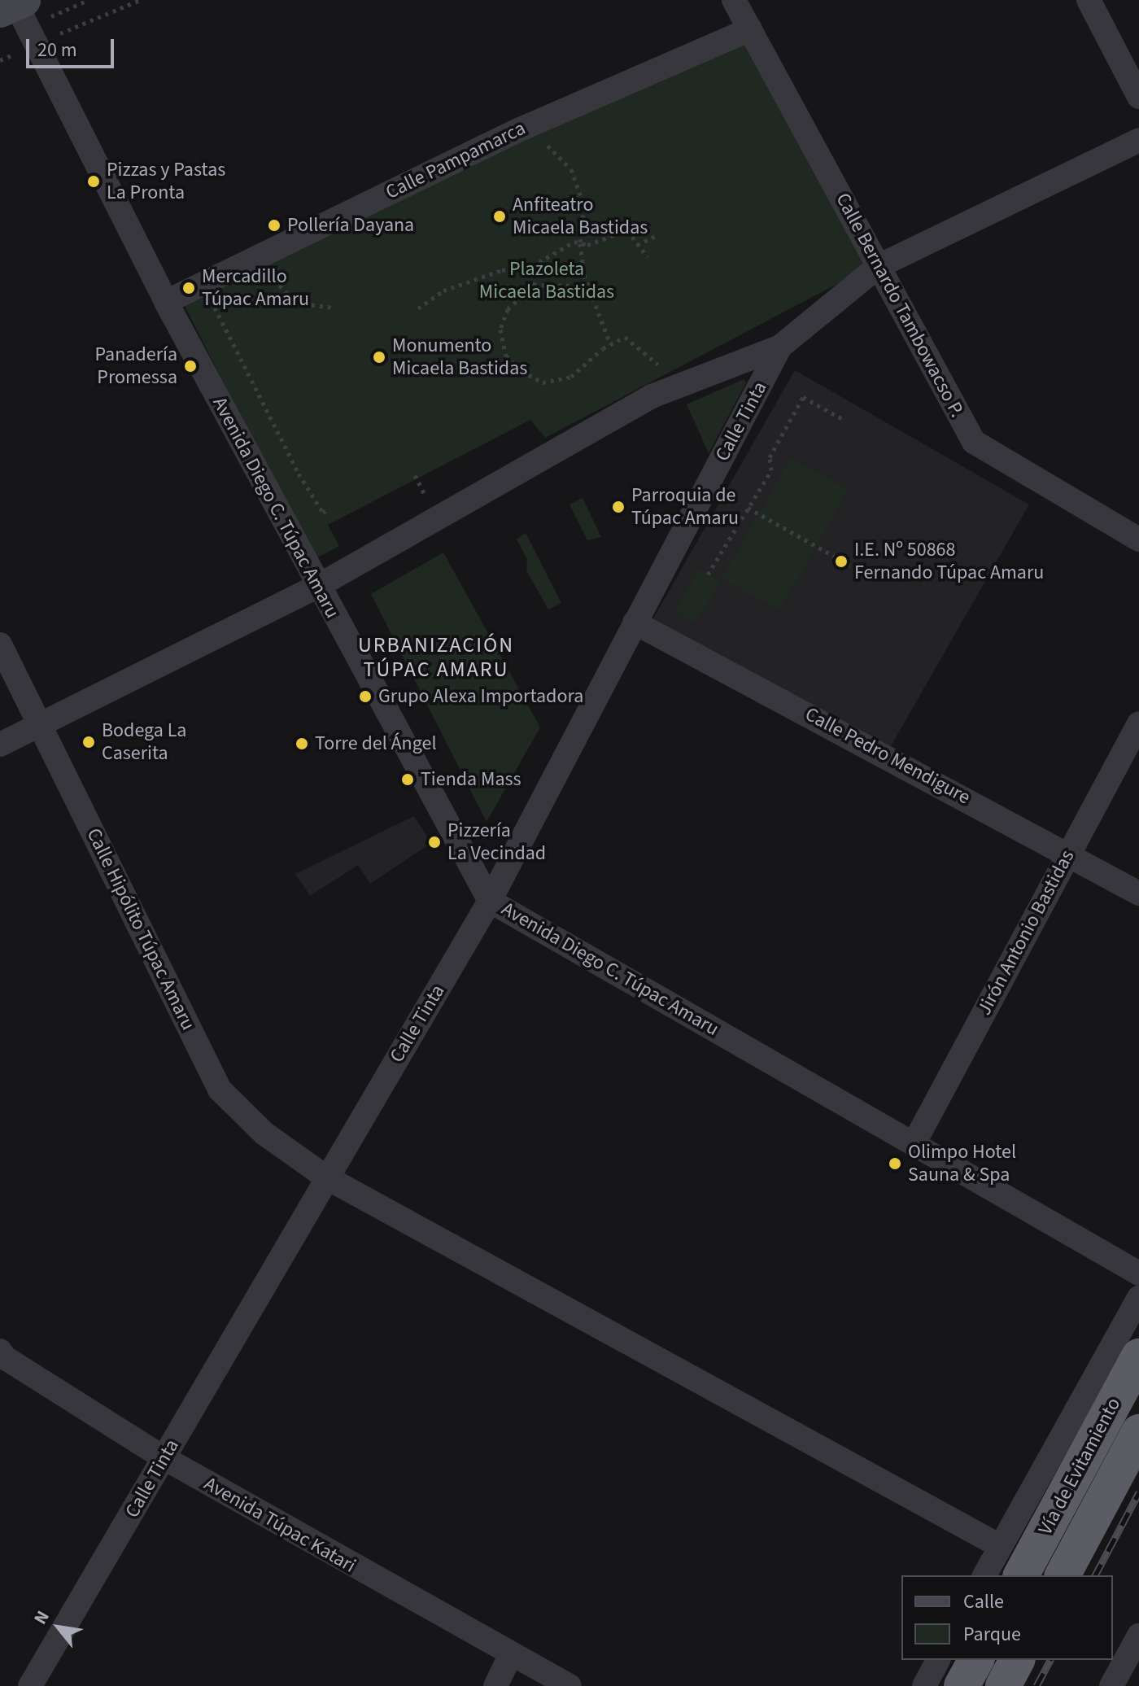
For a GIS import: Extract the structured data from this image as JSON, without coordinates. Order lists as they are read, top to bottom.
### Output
{
  "streets": {
    "highway": ["Vía de Evitamiento"],
    "street": [
      "Calle Pampamarca",
      "Calle Bernardo Tambowacso P.",
      "Calle Tinta",
      "Avenida Diego C. Túpac Amaru",
      "Calle Pedro Mendigure",
      "Calle Hipólito Túpac Amaru",
      "Jirón Antonio Bastidas",
      "Avenida Túpac Katari"
    ]
  },
  "crossings": [
    ["Calle Pampamarca", "Calle Bernardo Tambowacso P."],
    ["Calle Pampamarca", "Avenida Diego C. Túpac Amaru"],
    ["Calle Bernardo Tambowacso P.", "Calle Tinta"],
    ["Calle Tinta", "Avenida Diego C. Túpac Amaru"],
    ["Calle Tinta", "Calle Pedro Mendigure"],
    ["Calle Tinta", "Calle Hipólito Túpac Amaru"],
    ["Calle Tinta", "Avenida Túpac Katari"],
    ["Avenida Diego C. Túpac Amaru", "Jirón Antonio Bastidas"],
    ["Calle Pedro Mendigure", "Jirón Antonio Bastidas"]
  ],
  "districts": ["URBANIZACIÓN TÚPAC AMARU"],
  "parks": ["Plazoleta Micaela Bastidas"],
  "places": [
    "Pizzas y Pastas La Pronta",
    "Anfiteatro Micaela Bastidas",
    "Pollería Dayana",
    "Mercadillo Túpac Amaru",
    "Monumento Micaela Bastidas",
    "Panadería Promessa",
    "Parroquia de Túpac Amaru",
    "I.E. Nº 50868 Fernando Túpac Amaru",
    "Grupo Alexa Importadora",
    "Bodega La Caserita",
    "Torre del Ángel",
    "Tienda Mass",
    "Pizzería La Vecindad",
    "Olimpo Hotel Sauna & Spa"
  ],
  "legend": ["Calle", "Parque"],
  "scale_bar": "20 m",
  "north": "top left"
}
